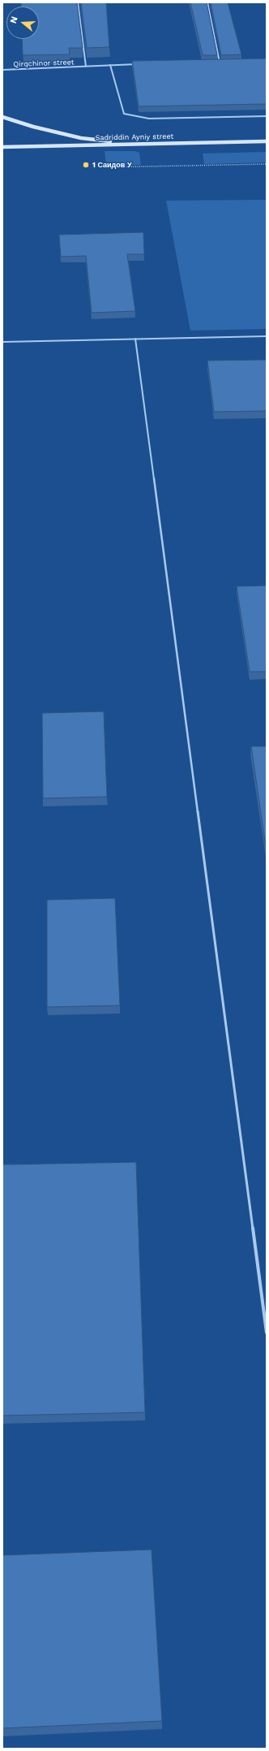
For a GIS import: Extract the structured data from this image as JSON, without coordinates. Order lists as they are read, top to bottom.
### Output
{
  "streets": {
    "street": ["Qirqchinor street", "Sadriddin Ayniy street"]
  },
  "places": ["1 Саидов У"],
  "north": "left"
}
